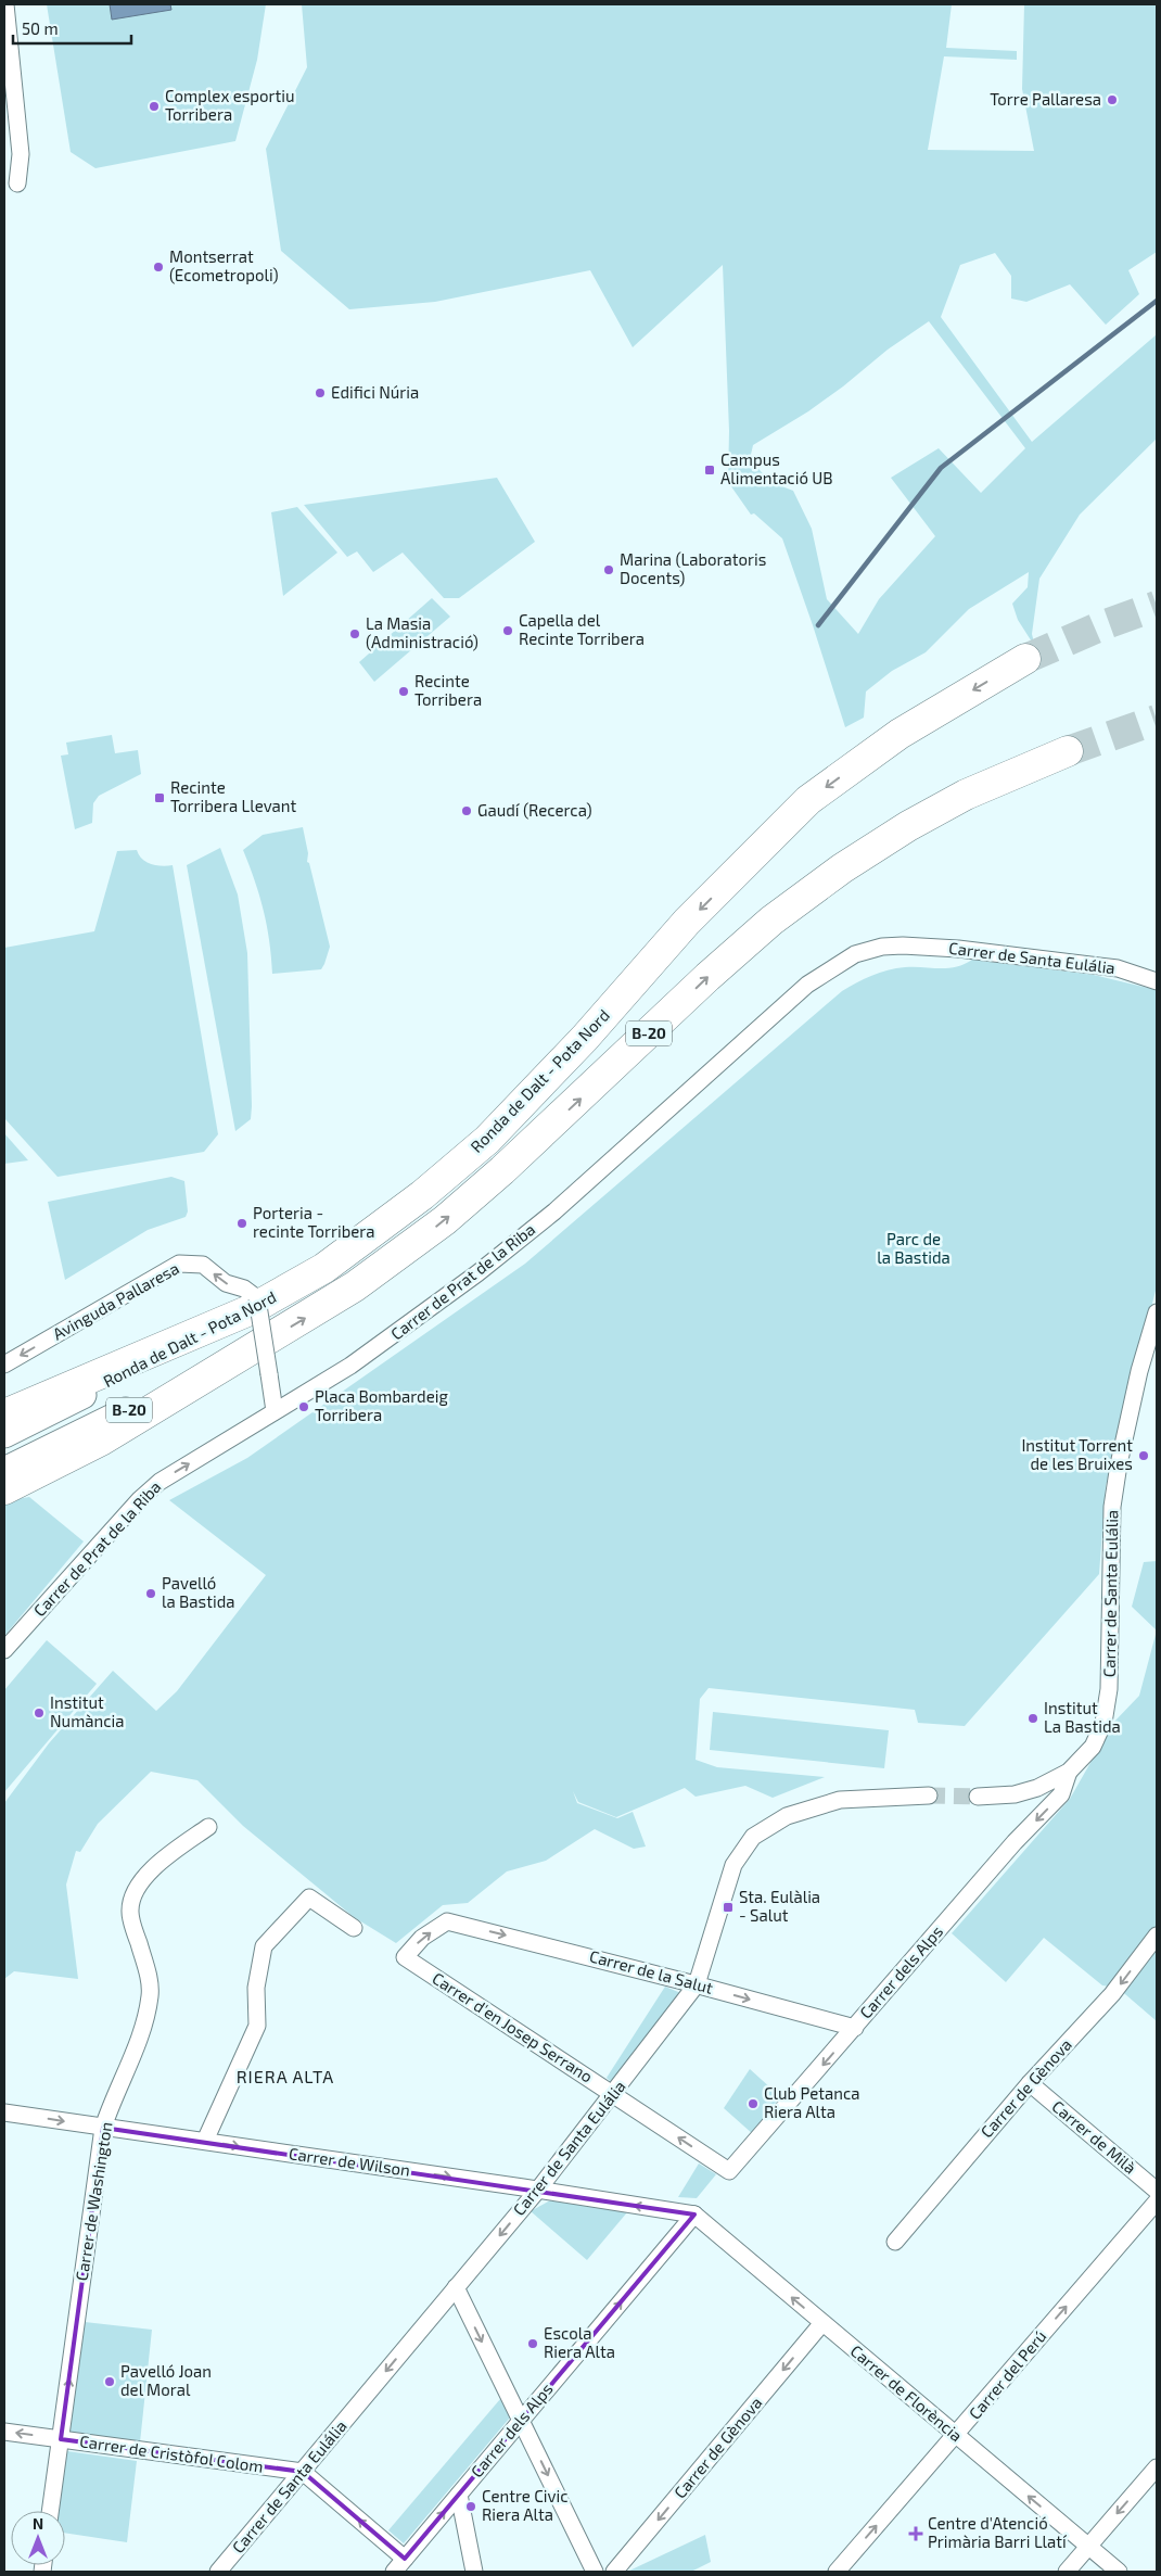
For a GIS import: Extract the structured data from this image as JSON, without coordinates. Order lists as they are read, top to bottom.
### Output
{
  "streets": {
    "highway": ["B-20", "Ronda de Dalt - Pota Nord"],
    "street": [
      "Carrer de Santa Eulália",
      "Carrer de Prat de la Riba",
      "Avinguda Pallaresa",
      "Carrer de la Salut",
      "Carrer dels Alps",
      "Carrer d'en Josep Serrano",
      "Carrer de Gènova",
      "Carrer de Milà",
      "Carrer de Wilson",
      "Carrer de Washington",
      "Carrer del Perú",
      "Carrer de Florència",
      "Carrer de Cristòfol Colom"
    ]
  },
  "crossings": [
    ["Carrer de Santa Eulália", "Carrer de Prat de la Riba"],
    ["Carrer de Santa Eulália", "Carrer de la Salut"],
    ["Carrer de Santa Eulália", "Carrer dels Alps"],
    ["Carrer de Santa Eulália", "Carrer d'en Josep Serrano"],
    ["Carrer de Santa Eulália", "Carrer de Wilson"],
    ["Carrer de Santa Eulália", "Carrer de Cristòfol Colom"],
    ["Ronda de Dalt - Pota Nord", "Avinguda Pallaresa"],
    ["Carrer de la Salut", "Carrer dels Alps"],
    ["Carrer de la Salut", "Carrer d'en Josep Serrano"],
    ["Carrer dels Alps", "Carrer d'en Josep Serrano"],
    ["Carrer dels Alps", "Carrer de Wilson"],
    ["Carrer dels Alps", "Carrer de Florència"],
    ["Carrer de Gènova", "Carrer de Milà"],
    ["Carrer de Gènova", "Carrer de Florència"],
    ["Carrer de Wilson", "Carrer de Washington"],
    ["Carrer de Wilson", "Carrer de Florència"],
    ["Carrer de Washington", "Carrer de Cristòfol Colom"],
    ["Carrer del Perú", "Carrer de Florència"]
  ],
  "one_way": [
    "Avinguda Pallaresa",
    "Carrer de la Salut",
    "Carrer d'en Josep Serrano",
    "Carrer de Gènova",
    "Carrer de Washington",
    "Carrer del Perú",
    "Carrer de Florència"
  ],
  "districts": ["RIERA ALTA"],
  "parks": ["Parc de la Bastida"],
  "places": {
    "other": [
      "Torre Pallaresa",
      "Complex esportiu Torribera",
      "Montserrat (Ecometropoli)",
      "Edifici Núria",
      "Marina (Laboratoris Docents)",
      "Capella del Recinte Torribera",
      "La Masia (Administració)",
      "Recinte Torribera",
      "Gaudí (Recerca)",
      "Porteria - recinte Torribera",
      "Placa Bombardeig Torribera",
      "Institut Torrent de les Bruixes",
      "Pavelló la Bastida",
      "Institut Numància",
      "Institut La Bastida",
      "Club Petanca Riera Alta",
      "Escola Riera Alta",
      "Pavelló Joan del Moral",
      "Centre Civic Riera Alta"
    ],
    "transit": ["Campus Alimentació UB", "Recinte Torribera Llevant", "Sta. Eulàlia - Salut"],
    "health": ["Centre d'Atenció Primària Barri Llatí"]
  },
  "scale_bar": "50 m",
  "north": "top"
}
